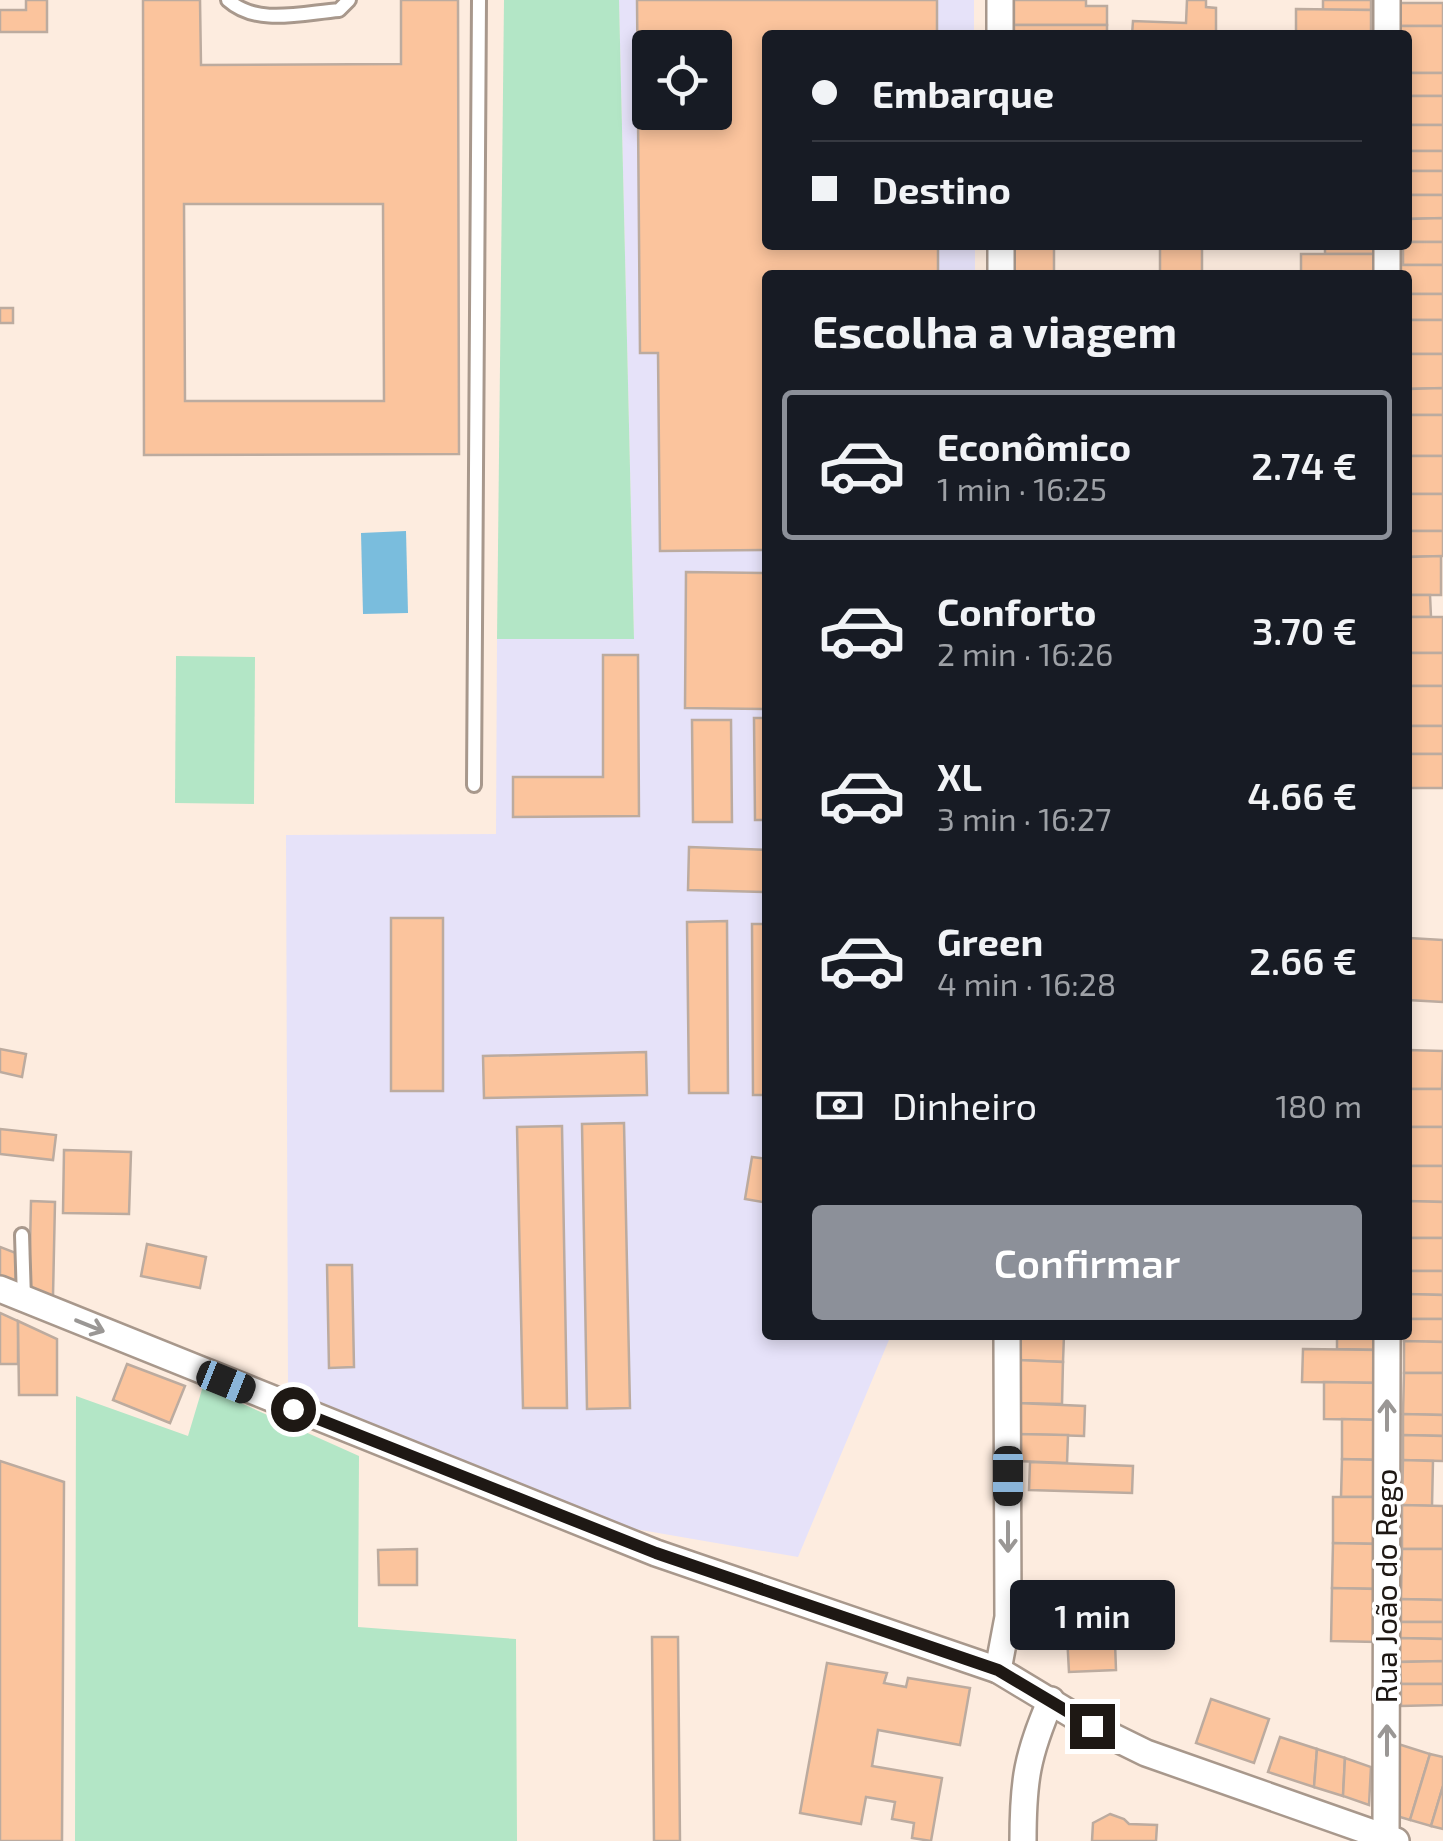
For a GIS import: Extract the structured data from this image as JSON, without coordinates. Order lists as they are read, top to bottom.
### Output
{
  "streets": {
    "street": ["Rua João do Rego"]
  },
  "one_way": ["Rua João do Rego"],
  "page": {
    "banner": ["Embarque", "Destino"],
    "heading": "Escolha a viagem",
    "list": [
      {
        "name": "Econômico",
        "note": "1 min · 16:25",
        "value": "2.74 €"
      },
      {
        "name": "Conforto",
        "note": "2 min · 16:26",
        "value": "3.70 €"
      },
      {
        "name": "XL",
        "note": "3 min · 16:27",
        "value": "4.66 €"
      },
      {
        "name": "Green",
        "note": "4 min · 16:28",
        "value": "2.66 €"
      }
    ],
    "pay": ["Dinheiro", "180 m"],
    "buttons": "Confirmar",
    "bubble": "1 min"
  }
}
